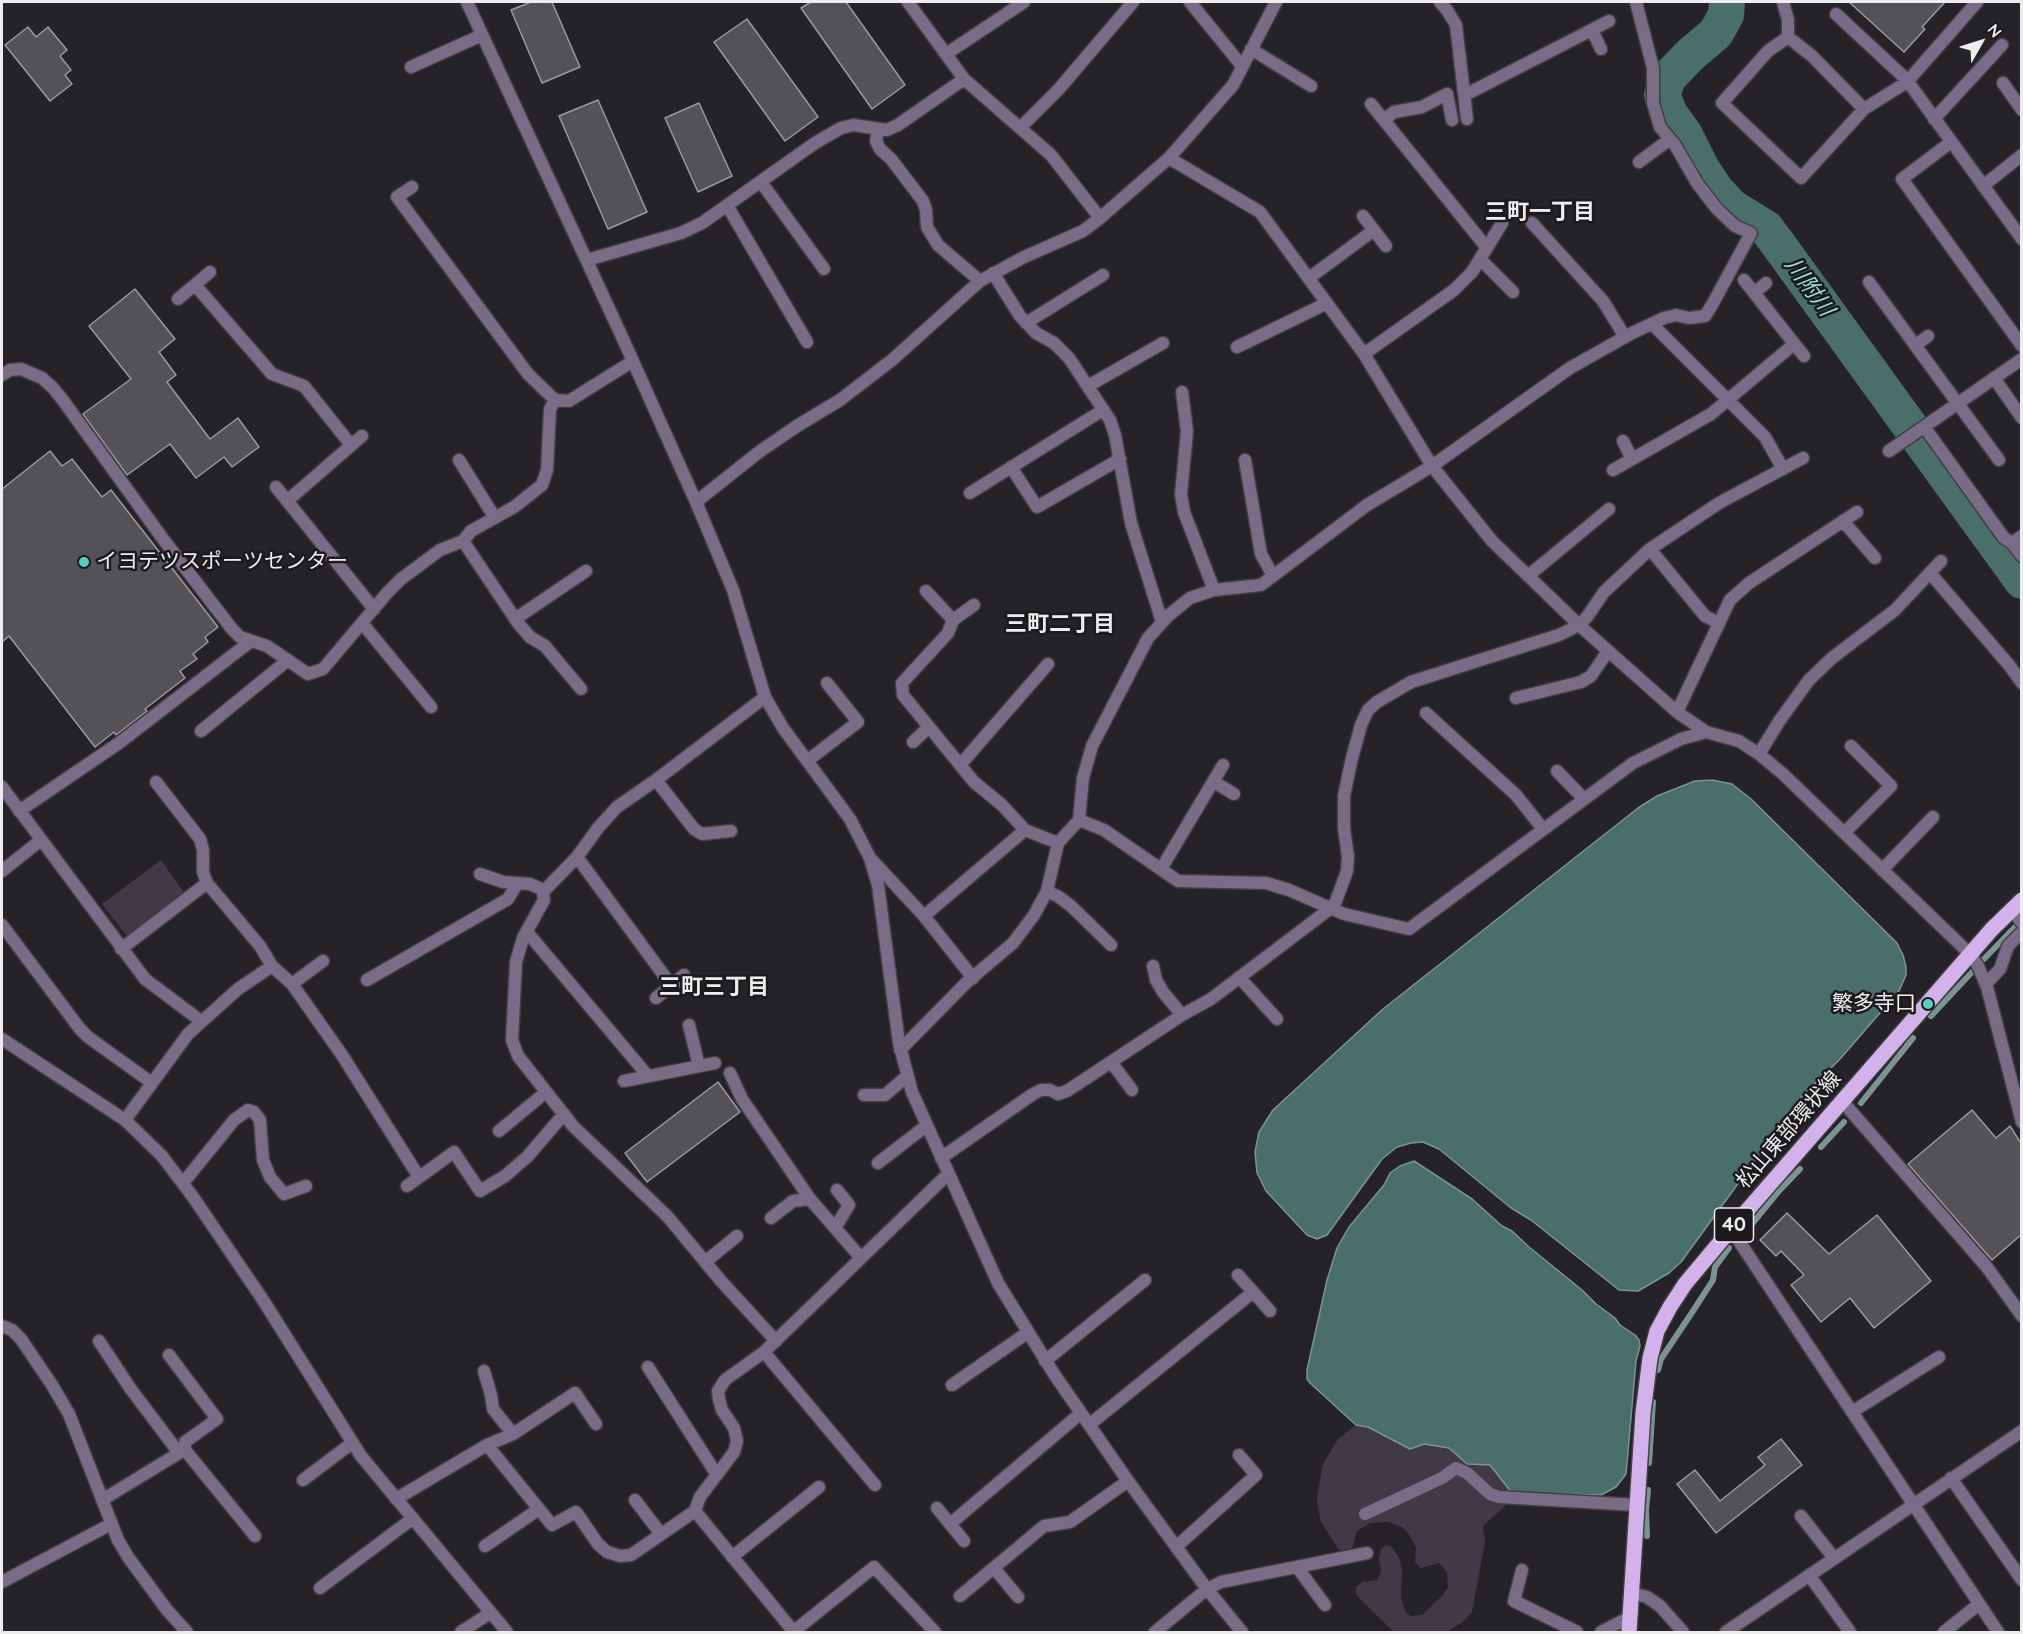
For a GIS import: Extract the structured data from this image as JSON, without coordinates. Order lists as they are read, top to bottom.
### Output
{
  "streets": {
    "main road": ["松山東部環状線", "40"]
  },
  "districts": ["三町一丁目", "三町二丁目", "三町三丁目"],
  "water": ["川附川"],
  "places": ["イヨテツスポーツセンター", "繁多寺口"],
  "north": "top right"
}
